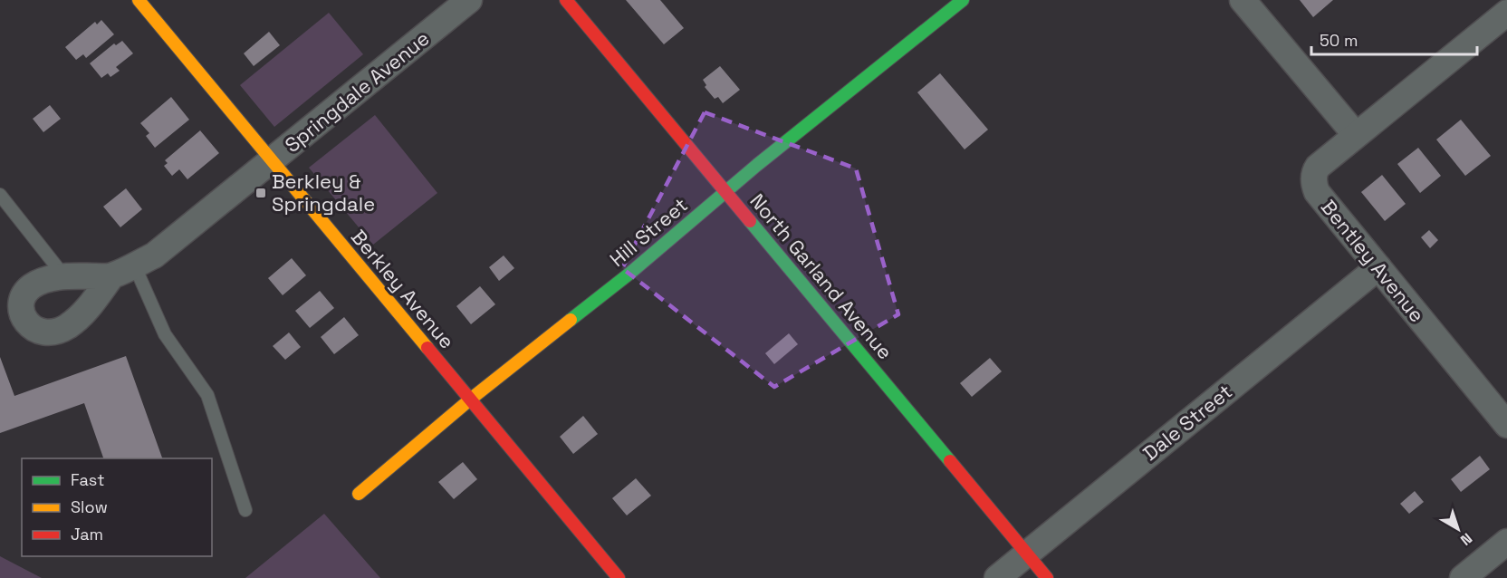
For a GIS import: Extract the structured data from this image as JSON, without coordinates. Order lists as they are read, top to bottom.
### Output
{
  "streets": {
    "street": [
      "Springdale Avenue",
      "Hill Street",
      "Bentley Avenue",
      "North Garland Avenue",
      "Berkley Avenue",
      "Dale Street"
    ]
  },
  "crossings": [
    ["Springdale Avenue", "Berkley Avenue"],
    ["Hill Street", "North Garland Avenue"],
    ["Hill Street", "Berkley Avenue"],
    ["Bentley Avenue", "Dale Street"],
    ["North Garland Avenue", "Dale Street"]
  ],
  "places": {
    "transit": ["Berkley & Springdale"]
  },
  "legend": ["Fast", "Slow", "Jam"],
  "scale_bar": "50 m",
  "north": "bottom right"
}
